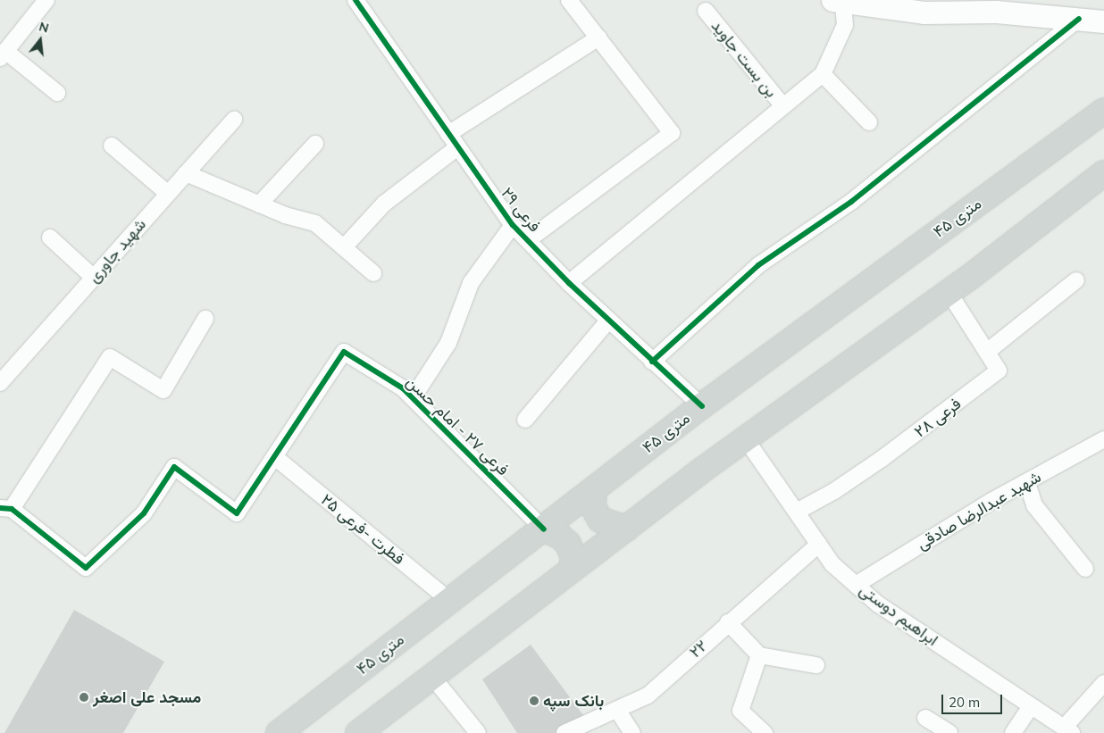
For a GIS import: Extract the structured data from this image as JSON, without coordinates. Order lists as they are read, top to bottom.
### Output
{
  "streets": {
    "main road": ["۴۵ متری"],
    "street": [
      "بن بست جاوید",
      "فرعی ۲۹",
      "شهید جاوری",
      "فرعی ۲۸",
      "فرعی ۲۷ - امام حسن",
      "شهید عبدالرضا صادقی",
      "فطرت -فرعی ۲۵",
      "ابراهیم دوستی",
      "۲۲"
    ]
  },
  "crossings": [
    ["فرعی ۲۹", "۴۵ متری"],
    ["۴۵ متری", "فرعی ۲۷ - امام حسن"],
    ["۴۵ متری", "فطرت -فرعی ۲۵"],
    ["فرعی ۲۸", "ابراهیم دوستی"],
    ["فرعی ۲۷ - امام حسن", "فطرت -فرعی ۲۵"],
    ["شهید عبدالرضا صادقی", "ابراهیم دوستی"],
    ["ابراهیم دوستی", "۲۲"]
  ],
  "places": ["مسجد علی اصغر", "بانک سپه"],
  "scale_bar": "20 m",
  "north": "top"
}
